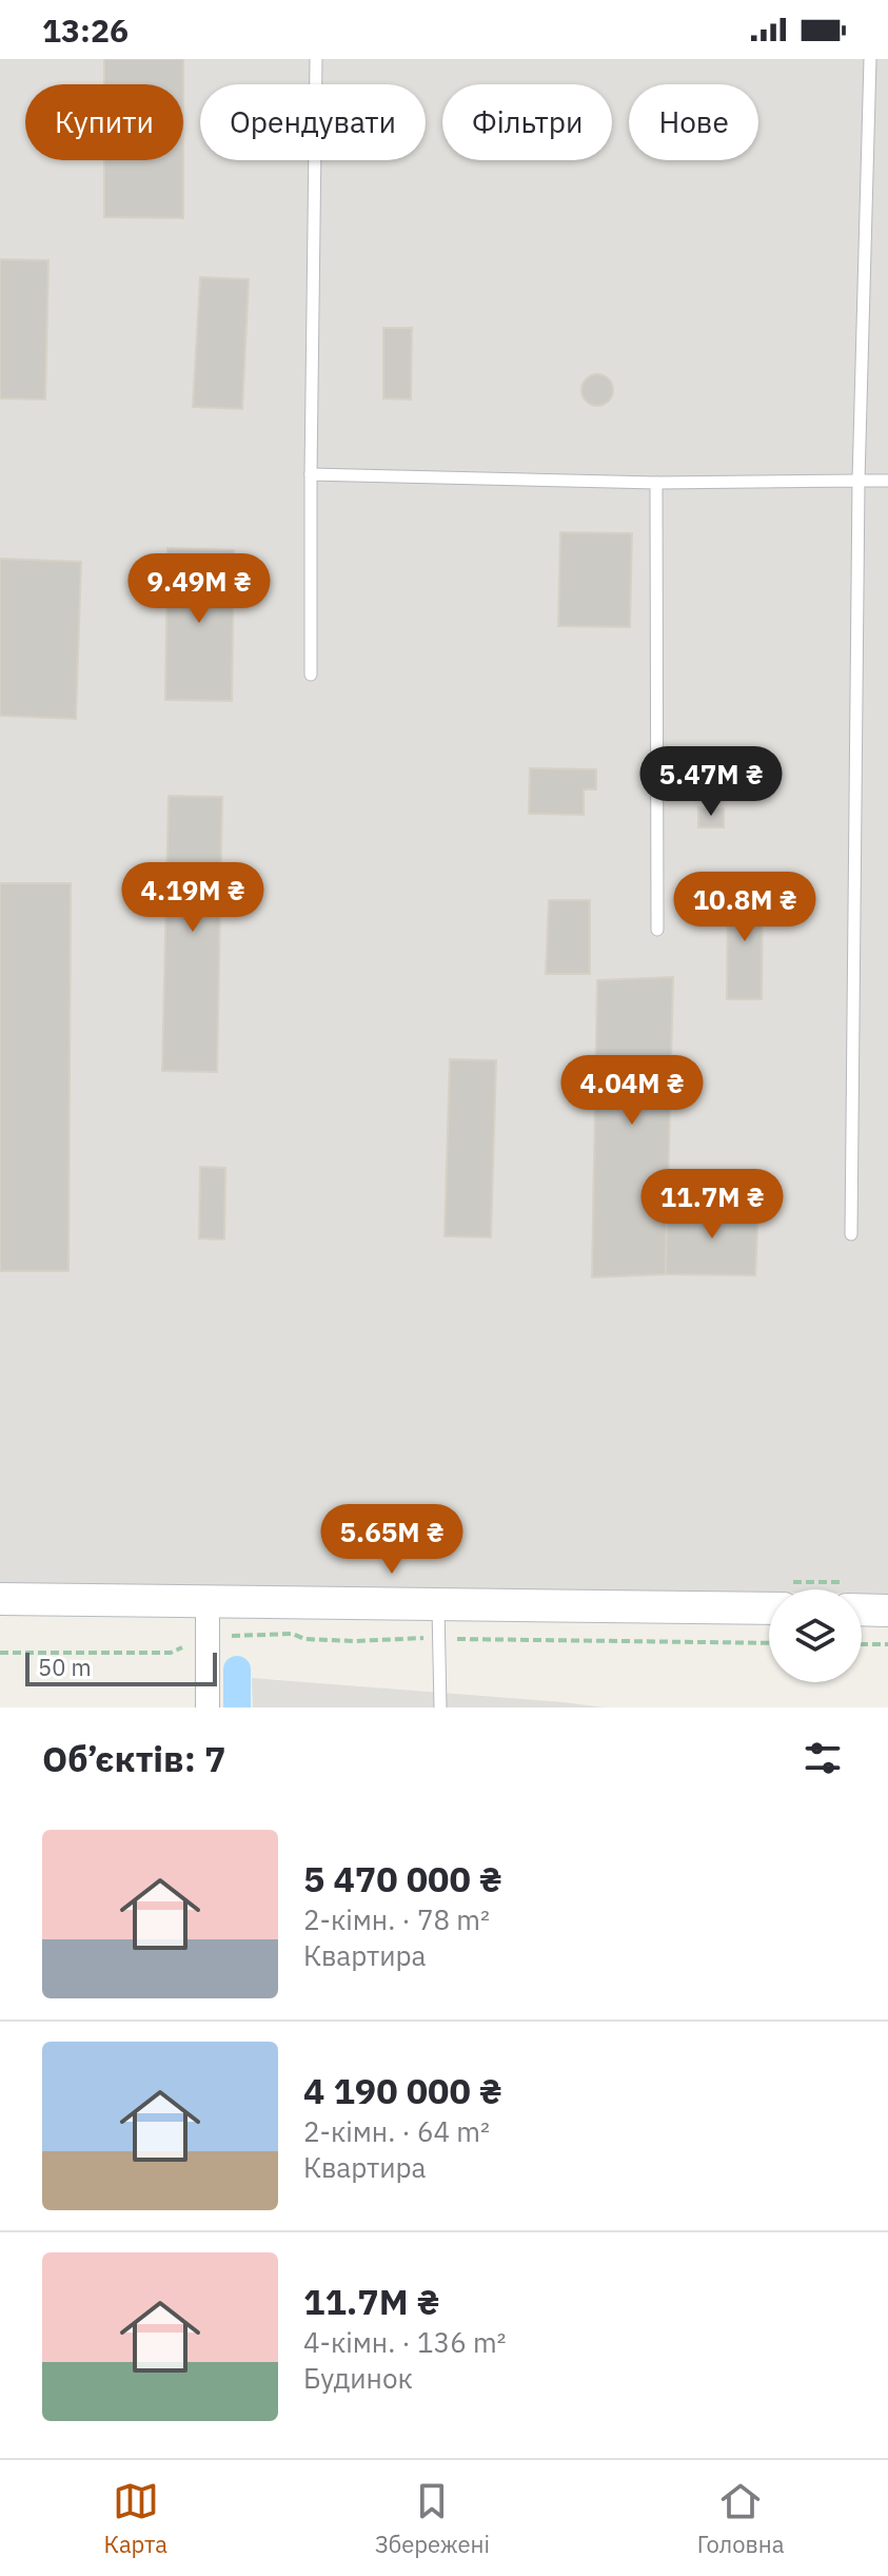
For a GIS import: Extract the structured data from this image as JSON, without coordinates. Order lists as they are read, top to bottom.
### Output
{
  "scale_bar": "50 m",
  "page": {
    "status": "13:26",
    "chip": [
      "Купити",
      "Орендувати",
      "Фільтри",
      "Нове"
    ],
    "price": [
      "9.49M ₴",
      "5.47M ₴",
      "4.19M ₴",
      "10.8M ₴",
      "4.04M ₴",
      "11.7M ₴",
      "5.65M ₴"
    ],
    "scale": "50 m",
    "heading": "Об’єктів: 7",
    "list": [
      {
        "name": "5 470 000 ₴",
        "note": "2-кімн. · 78 m² · Квартира"
      },
      {
        "name": "4 190 000 ₴",
        "note": "2-кімн. · 64 m² · Квартира"
      },
      {
        "name": "11.7M ₴",
        "note": "4-кімн. · 136 m² · Будинок"
      }
    ],
    "tabs": ["Карта", "Збережені", "Головна"]
  }
}
